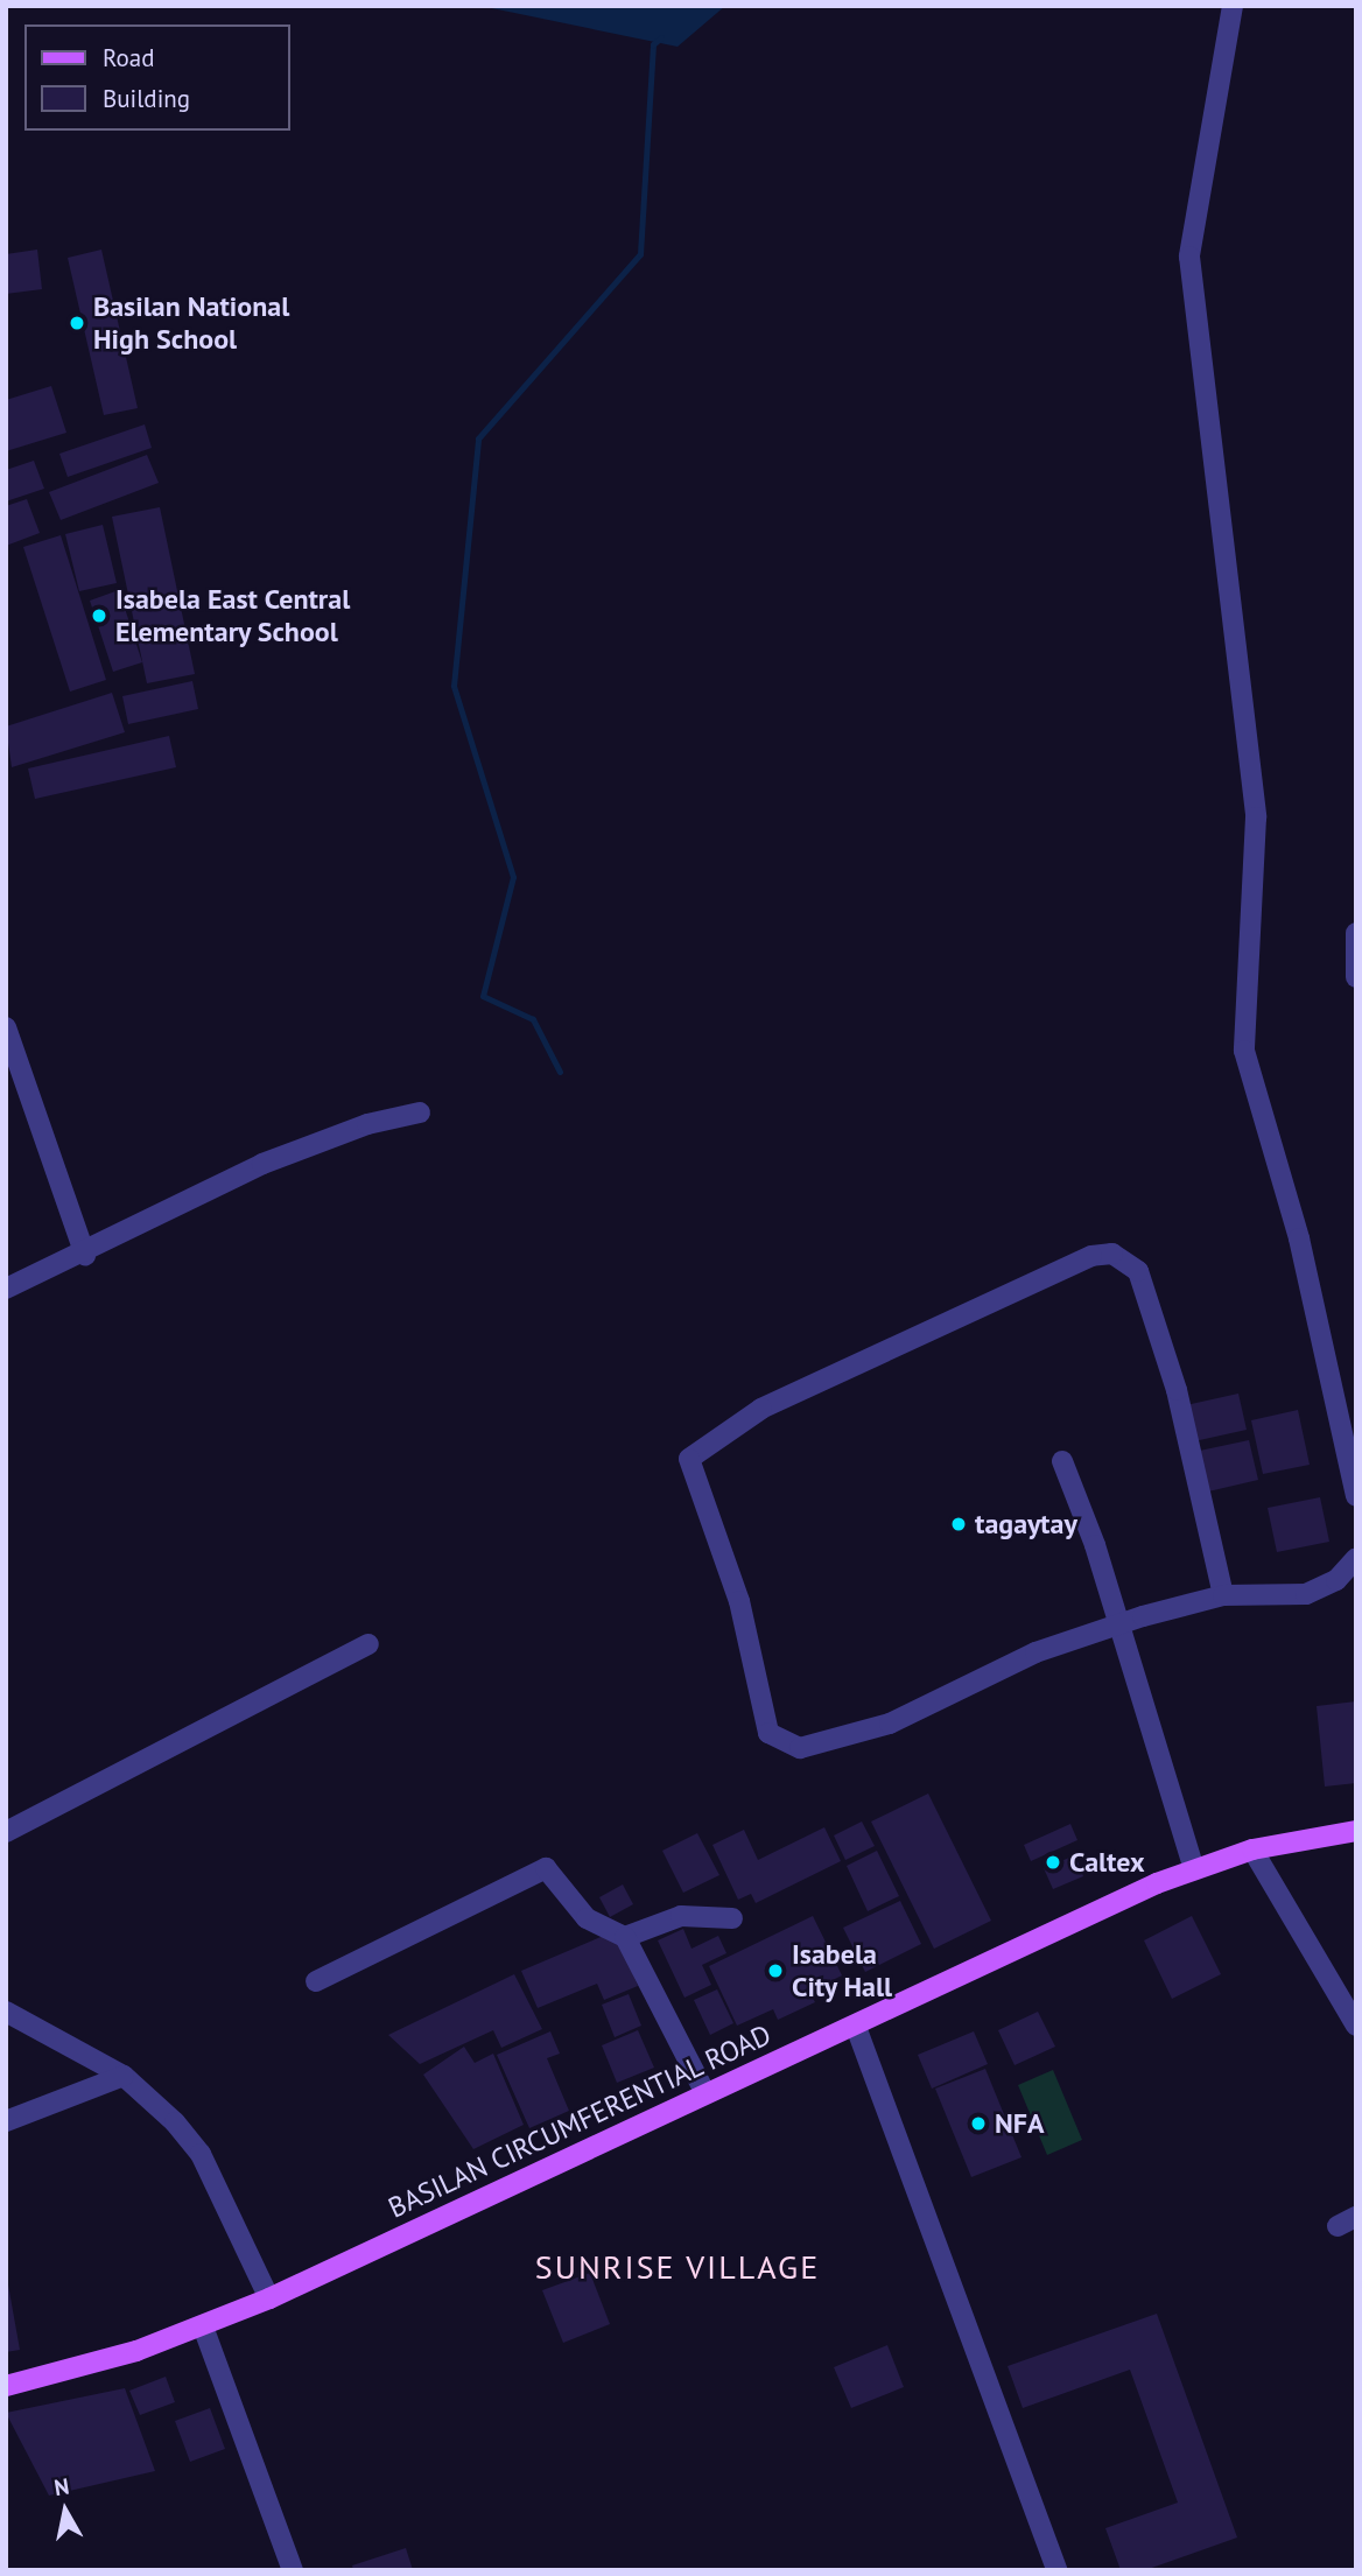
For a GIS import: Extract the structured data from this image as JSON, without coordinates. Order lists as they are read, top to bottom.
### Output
{
  "streets": {
    "main road": ["BASILAN CIRCUMFERENTIAL ROAD"]
  },
  "districts": ["SUNRISE VILLAGE"],
  "places": [
    "Basilan National High School",
    "Isabela East Central Elementary School",
    "tagaytay",
    "Caltex",
    "Isabela City Hall",
    "NFA"
  ],
  "legend": ["Road", "Building"],
  "north": "top"
}
